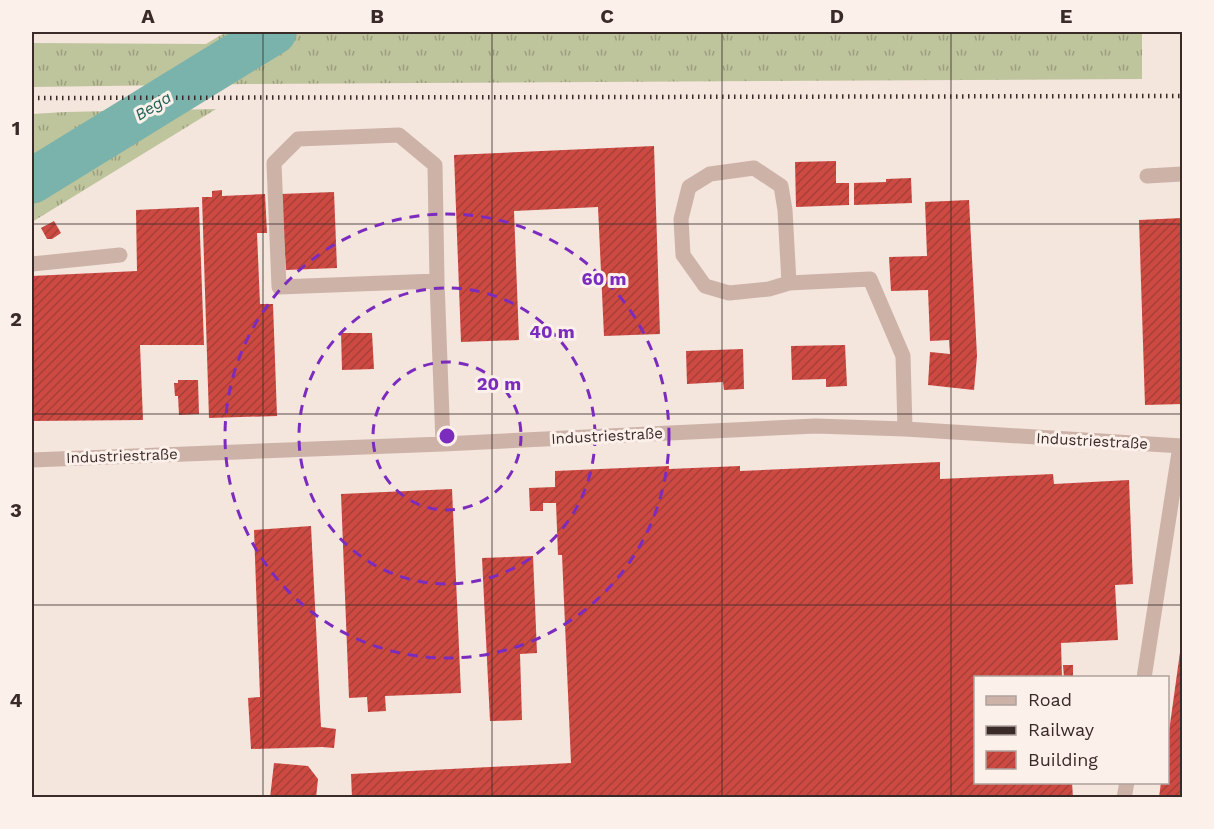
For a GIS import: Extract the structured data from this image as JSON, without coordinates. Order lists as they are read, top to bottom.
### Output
{
  "streets": {
    "street": ["Industriestraße"]
  },
  "water": ["Bega"],
  "legend": ["Road", "Railway", "Building"],
  "grid": {
    "columns": [
      "A",
      "B",
      "C",
      "D",
      "E"
    ],
    "rows": [
      "1",
      "2",
      "3",
      "4"
    ]
  },
  "rings": ["60 m", "40 m", "20 m"]
}
